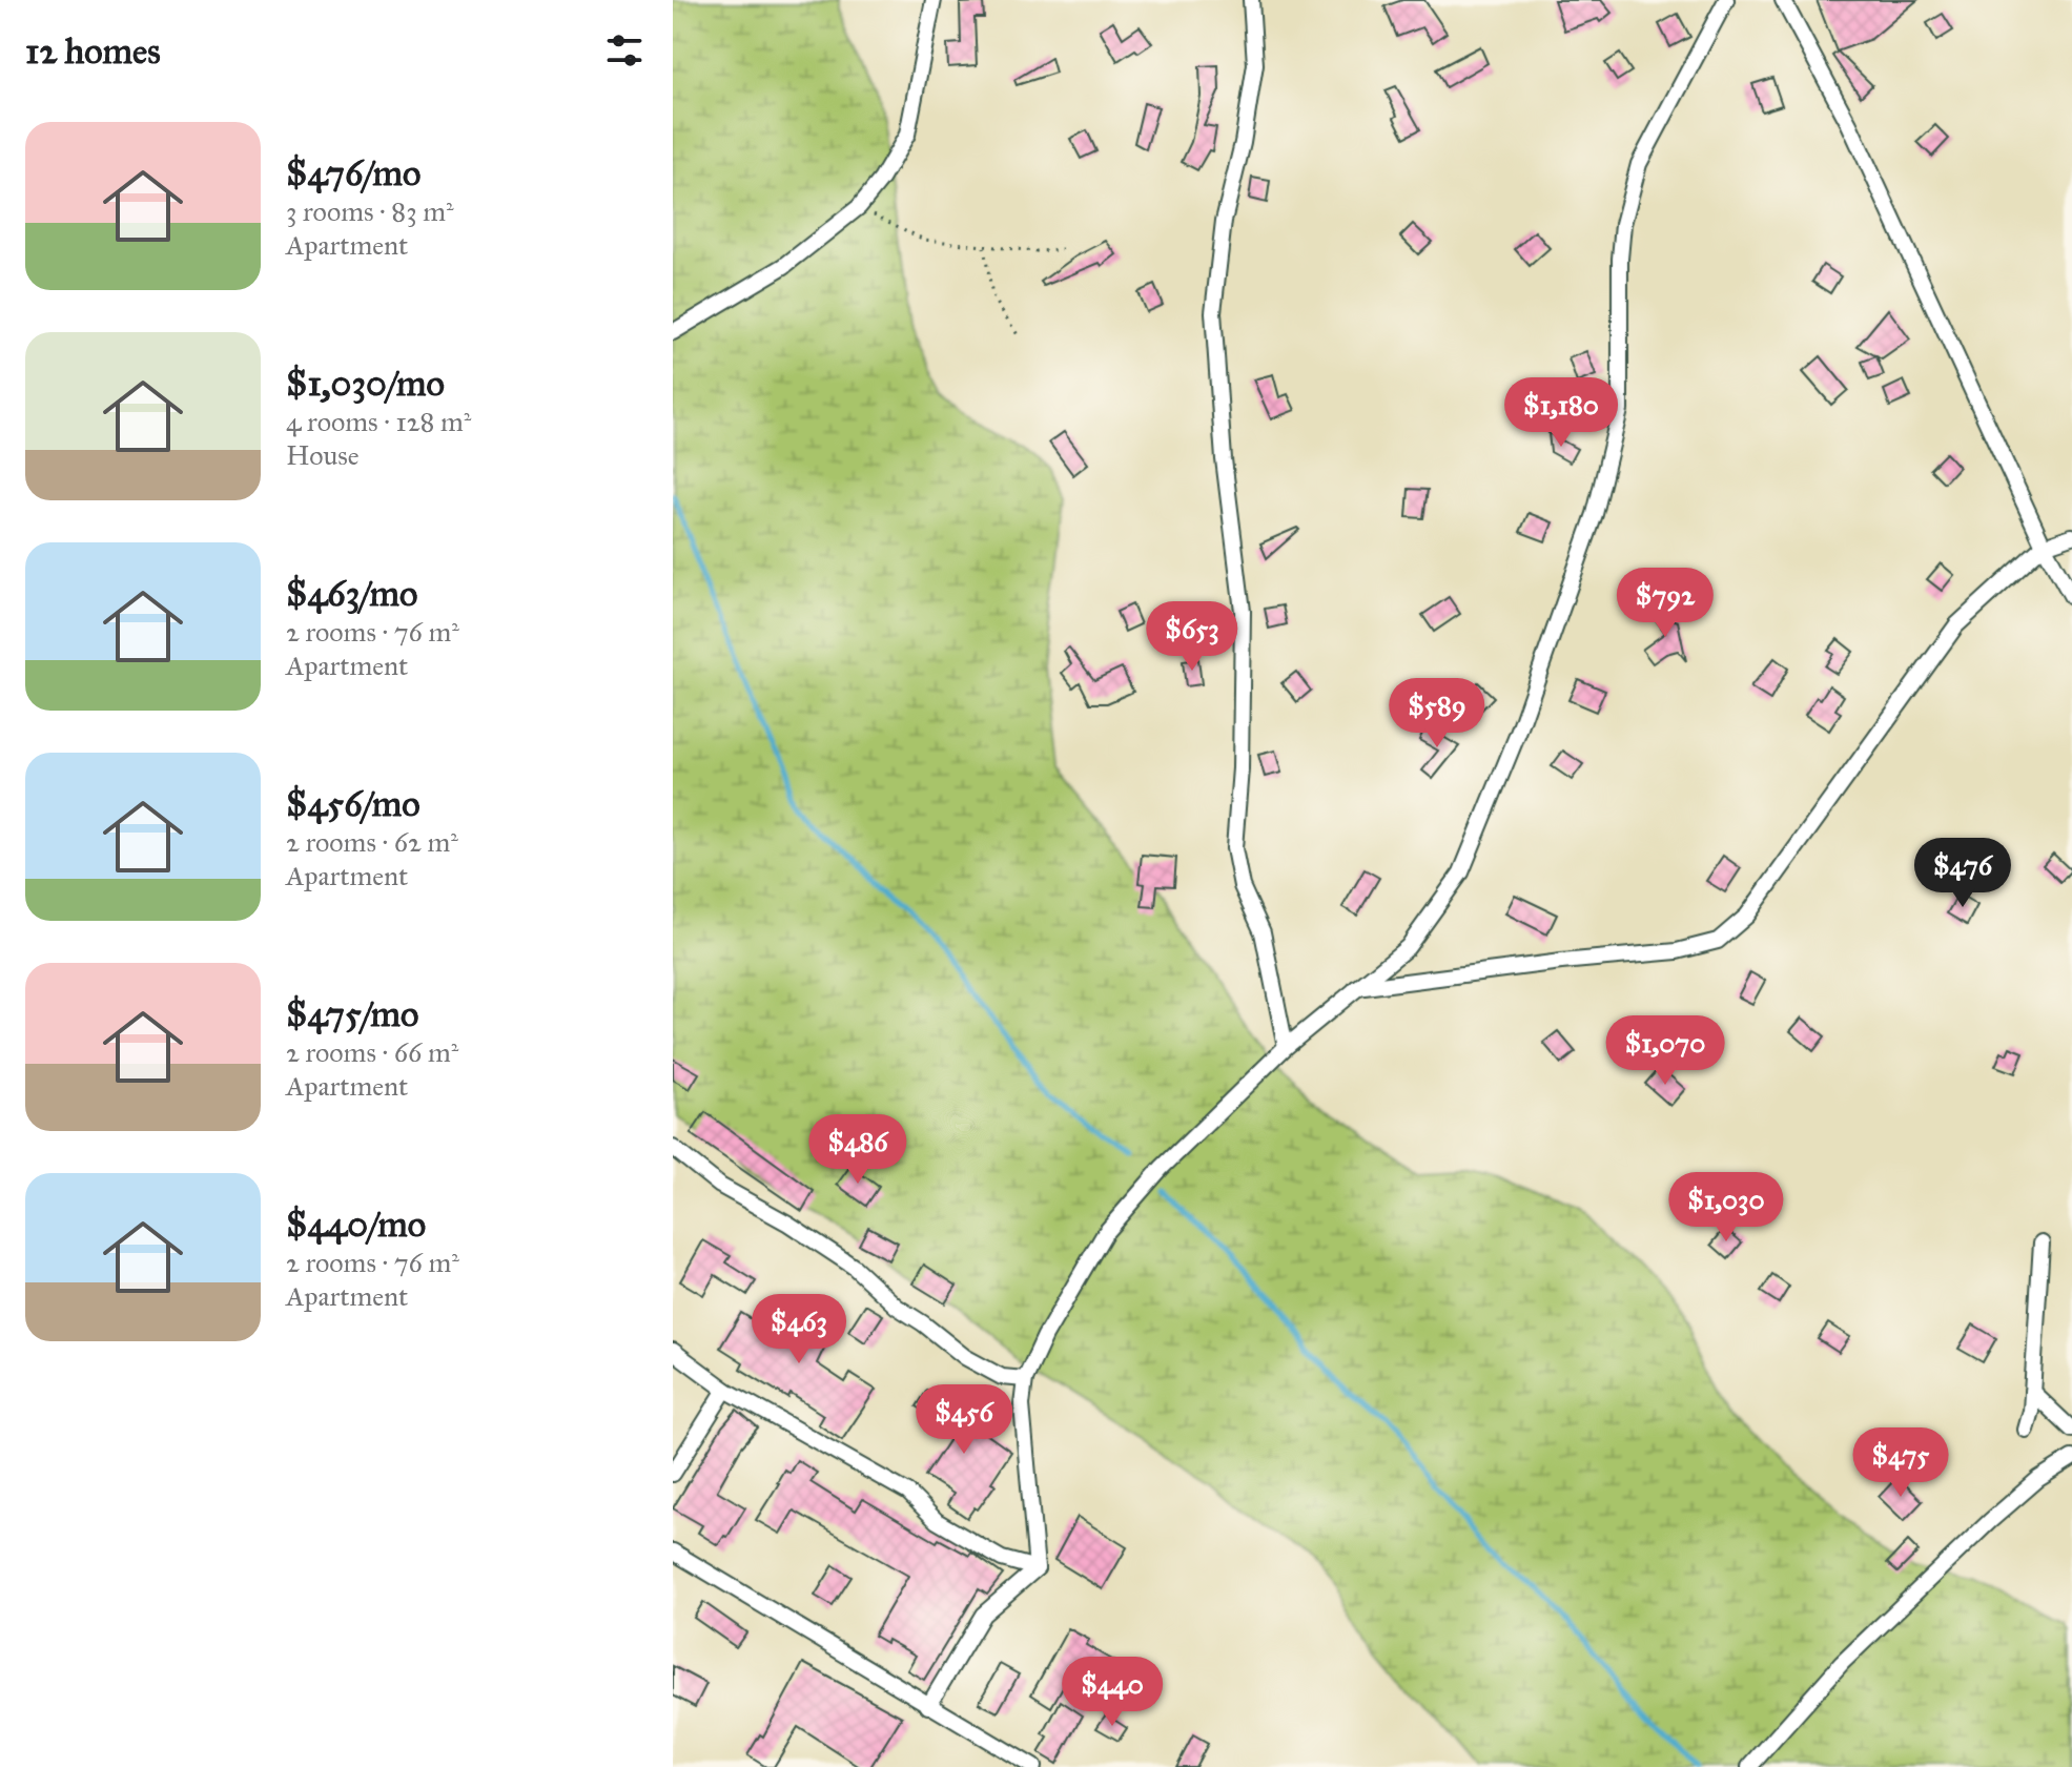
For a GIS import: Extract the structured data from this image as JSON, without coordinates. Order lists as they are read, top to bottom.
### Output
{
  "page": {
    "heading": "12 homes",
    "list": [
      {
        "name": "$476/mo",
        "note": "3 rooms · 83 m² · Apartment"
      },
      {
        "name": "$1,030/mo",
        "note": "4 rooms · 128 m² · House"
      },
      {
        "name": "$463/mo",
        "note": "2 rooms · 76 m² · Apartment"
      },
      {
        "name": "$456/mo",
        "note": "2 rooms · 62 m² · Apartment"
      },
      {
        "name": "$475/mo",
        "note": "2 rooms · 66 m² · Apartment"
      },
      {
        "name": "$440/mo",
        "note": "2 rooms · 76 m² · Apartment"
      }
    ],
    "price": [
      "$1,180",
      "$792",
      "$653",
      "$589",
      "$476",
      "$1,070",
      "$486",
      "$1,030",
      "$463",
      "$456",
      "$475",
      "$440"
    ]
  }
}
